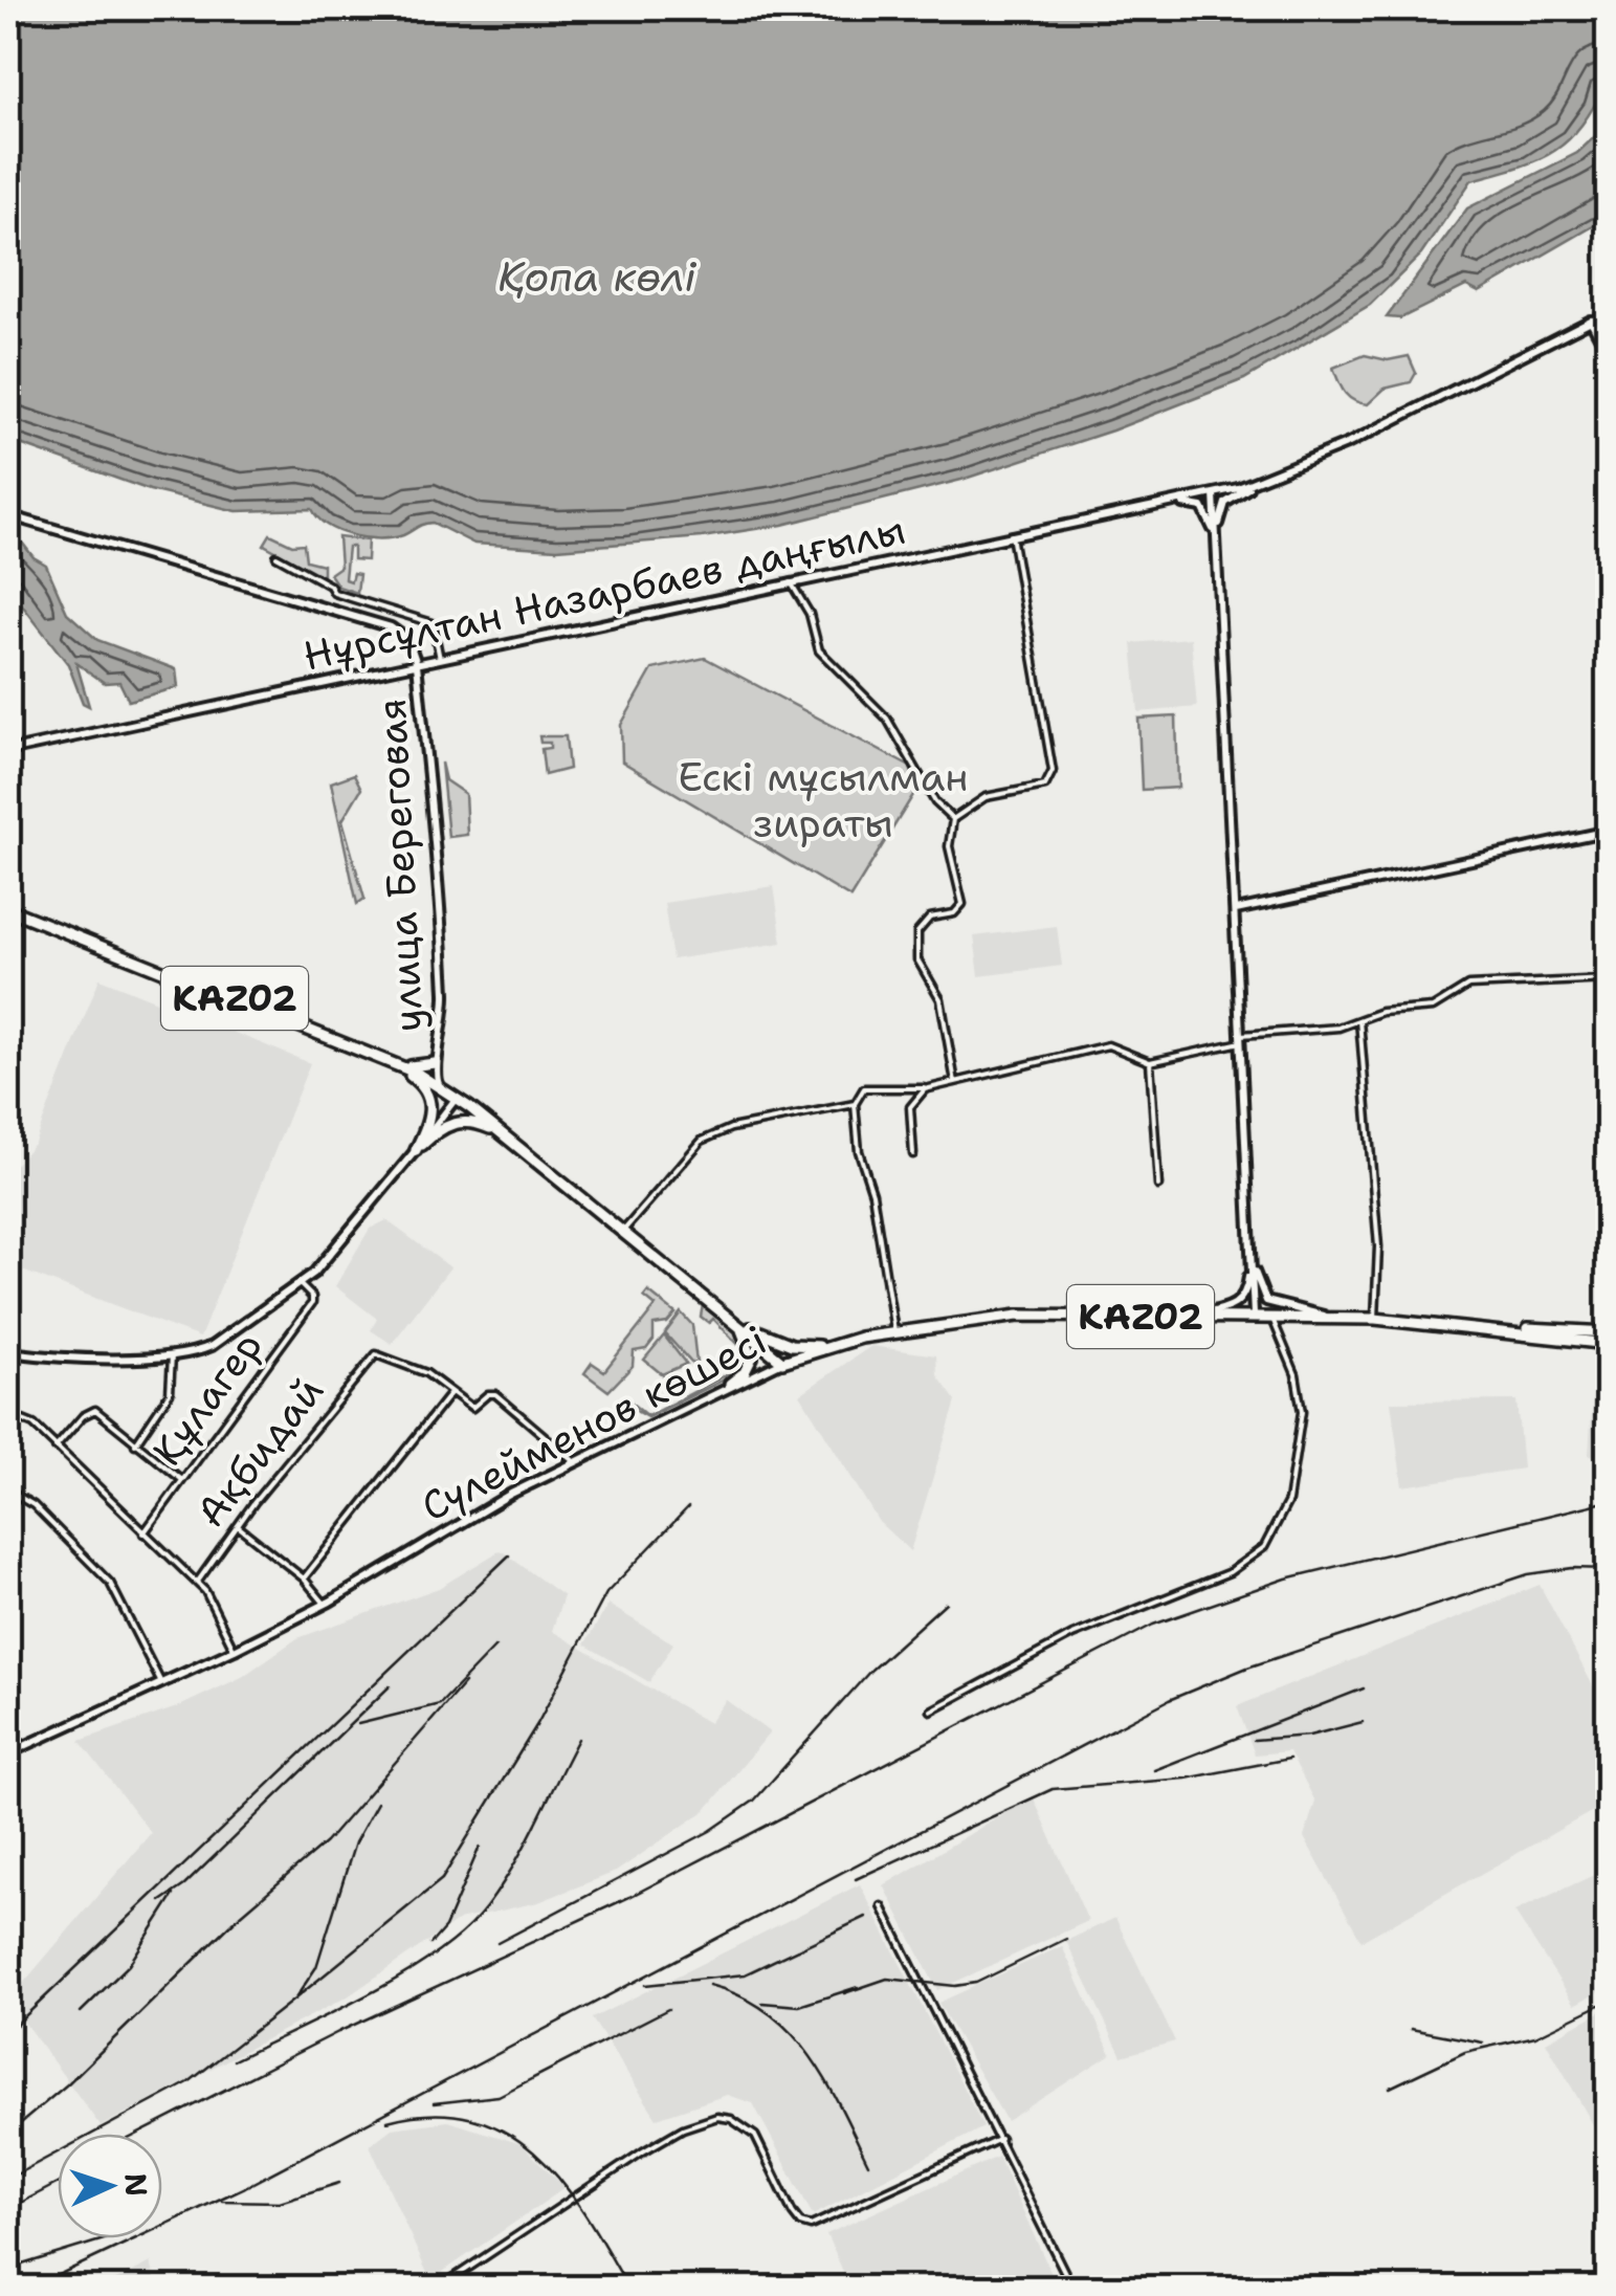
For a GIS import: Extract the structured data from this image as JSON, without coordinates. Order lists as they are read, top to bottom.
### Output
{
  "streets": {
    "highway": ["KАZ02", "Сүлейменов көшесі"],
    "street": [
      "Нұрсұлтан Назарбаев даңғылы",
      "улица Береговая",
      "Құлагер",
      "Ақбидай"
    ]
  },
  "crossings": [
    ["Нұрсұлтан Назарбаев даңғылы", "улица Береговая"],
    ["KАZ02", "Сүлейменов көшесі"]
  ],
  "water": ["Қопа көлі"],
  "parks": ["Ескі мұсылман зираты"],
  "north": "right"
}
